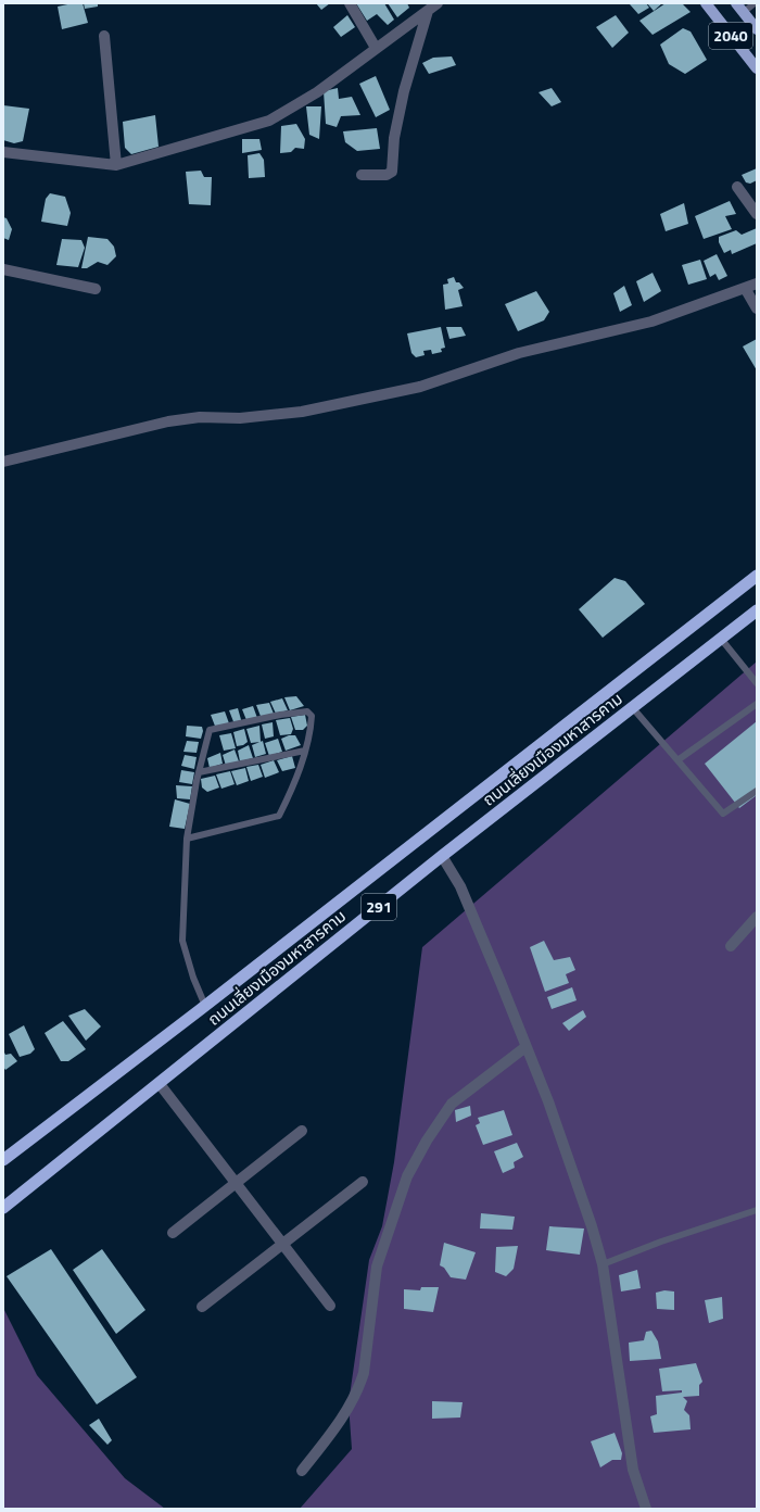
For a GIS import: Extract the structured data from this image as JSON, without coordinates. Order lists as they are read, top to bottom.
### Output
{
  "streets": {
    "highway": ["ถนนเลี่ยงเมืองมหาสารคาม", "291"],
    "main road": ["2040"]
  }
}
